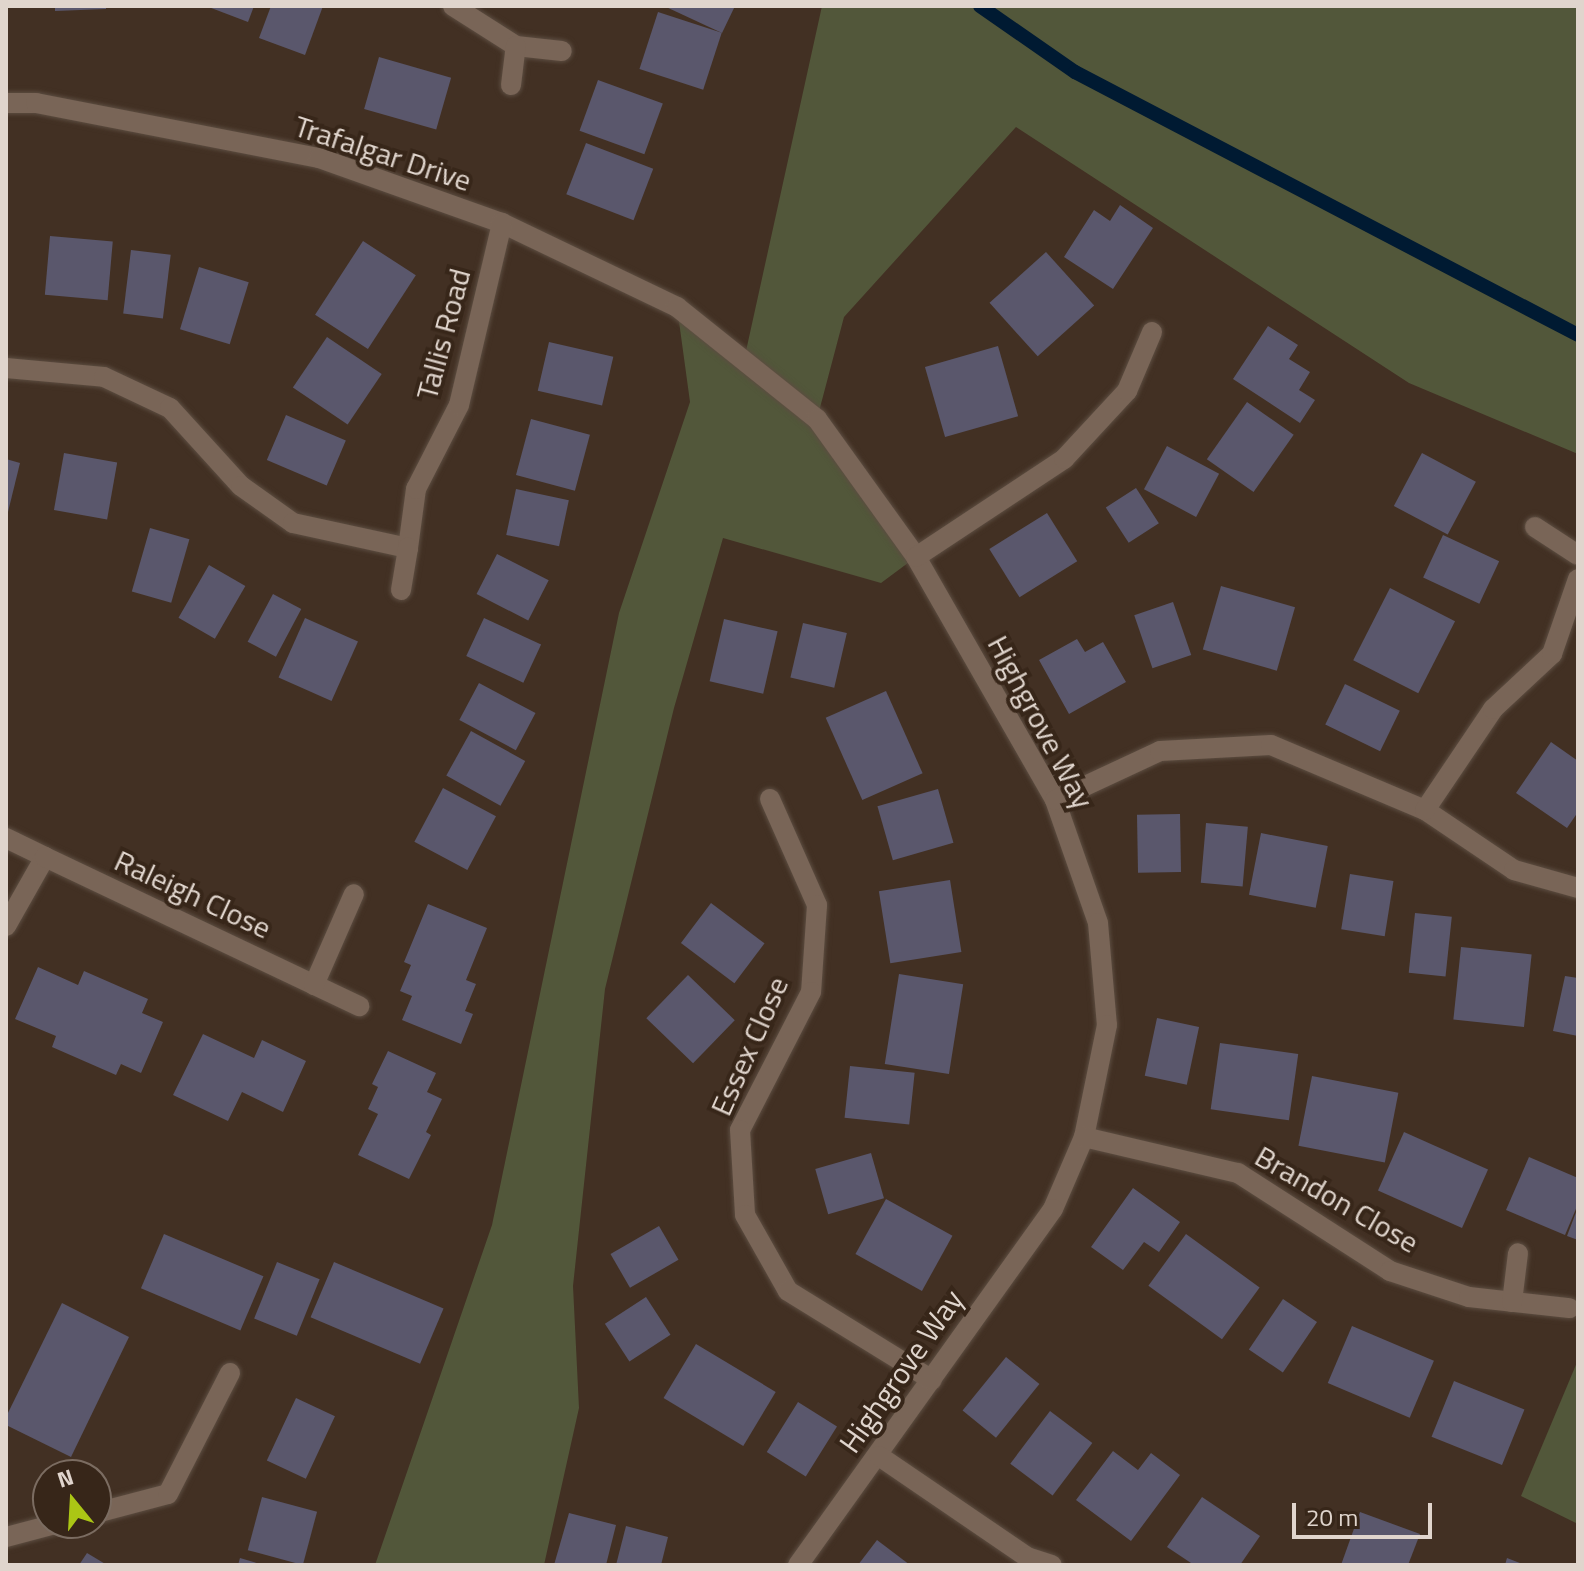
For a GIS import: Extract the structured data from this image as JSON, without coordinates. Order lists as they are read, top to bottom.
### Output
{
  "streets": {
    "street": [
      "Trafalgar Drive",
      "Tallis Road",
      "Highgrove Way",
      "Raleigh Close",
      "Essex Close",
      "Brandon Close"
    ]
  },
  "crossings": [
    ["Trafalgar Drive", "Tallis Road"],
    ["Trafalgar Drive", "Highgrove Way"],
    ["Highgrove Way", "Essex Close"],
    ["Highgrove Way", "Brandon Close"]
  ],
  "scale_bar": "20 m",
  "north": "top"
}
